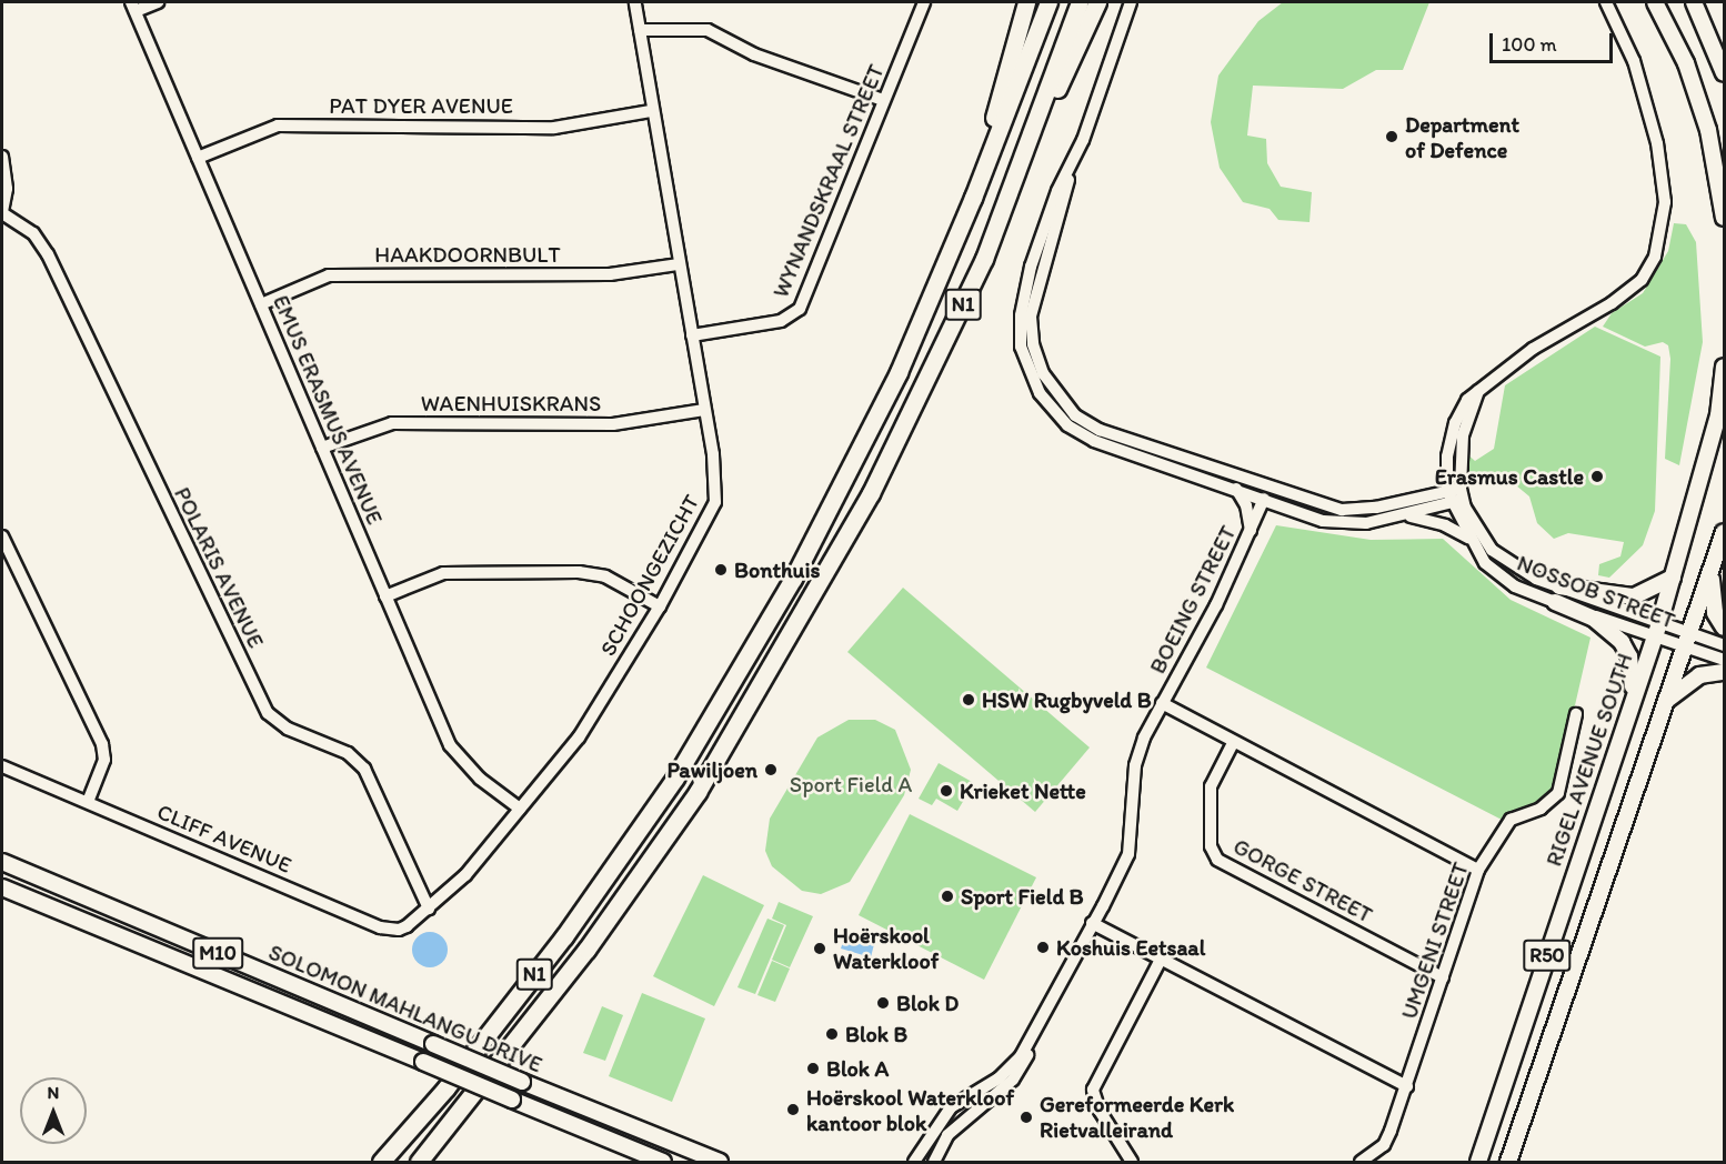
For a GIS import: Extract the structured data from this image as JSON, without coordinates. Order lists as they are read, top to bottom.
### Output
{
  "streets": {
    "highway": ["N1"],
    "main road": [
      "RIGEL AVENUE SOUTH",
      "M10",
      "R50",
      "SOLOMON MAHLANGU DRIVE"
    ],
    "street": [
      "PAT DYER AVENUE",
      "WYNANDSKRAAL STREET",
      "HAAKDOORNBULT",
      "WAENHUISKRANS",
      "EMUS ERASMUS AVENUE",
      "POLARIS AVENUE",
      "SCHOONGEZICHT",
      "NOSSOB STREET",
      "BOEING STREET",
      "CLIFF AVENUE",
      "GORGE STREET",
      "UMGENI STREET"
    ]
  },
  "crossings": [
    ["PAT DYER AVENUE", "EMUS ERASMUS AVENUE"],
    ["PAT DYER AVENUE", "SCHOONGEZICHT"],
    ["WYNANDSKRAAL STREET", "SCHOONGEZICHT"],
    ["HAAKDOORNBULT", "EMUS ERASMUS AVENUE"],
    ["HAAKDOORNBULT", "SCHOONGEZICHT"],
    ["WAENHUISKRANS", "EMUS ERASMUS AVENUE"],
    ["WAENHUISKRANS", "SCHOONGEZICHT"],
    ["EMUS ERASMUS AVENUE", "SCHOONGEZICHT"],
    ["POLARIS AVENUE", "SCHOONGEZICHT"],
    ["POLARIS AVENUE", "CLIFF AVENUE"],
    ["SCHOONGEZICHT", "CLIFF AVENUE"],
    ["NOSSOB STREET", "RIGEL AVENUE SOUTH"],
    ["NOSSOB STREET", "R50"],
    ["GORGE STREET", "UMGENI STREET"]
  ],
  "parks": ["Sport Field A"],
  "places": [
    "Department of Defence",
    "Erasmus Castle",
    "Bonthuis",
    "HSW Rugbyveld B",
    "Pawiljoen",
    "Krieket Nette",
    "Sport Field B",
    "Koshuis Eetsaal",
    "Hoërskool Waterkloof",
    "Blok D",
    "Blok B",
    "Blok A",
    "Hoërskool Waterkloof kantoor blok",
    "Gereformeerde Kerk Rietvalleirand"
  ],
  "scale_bar": "100 m",
  "north": "top"
}
